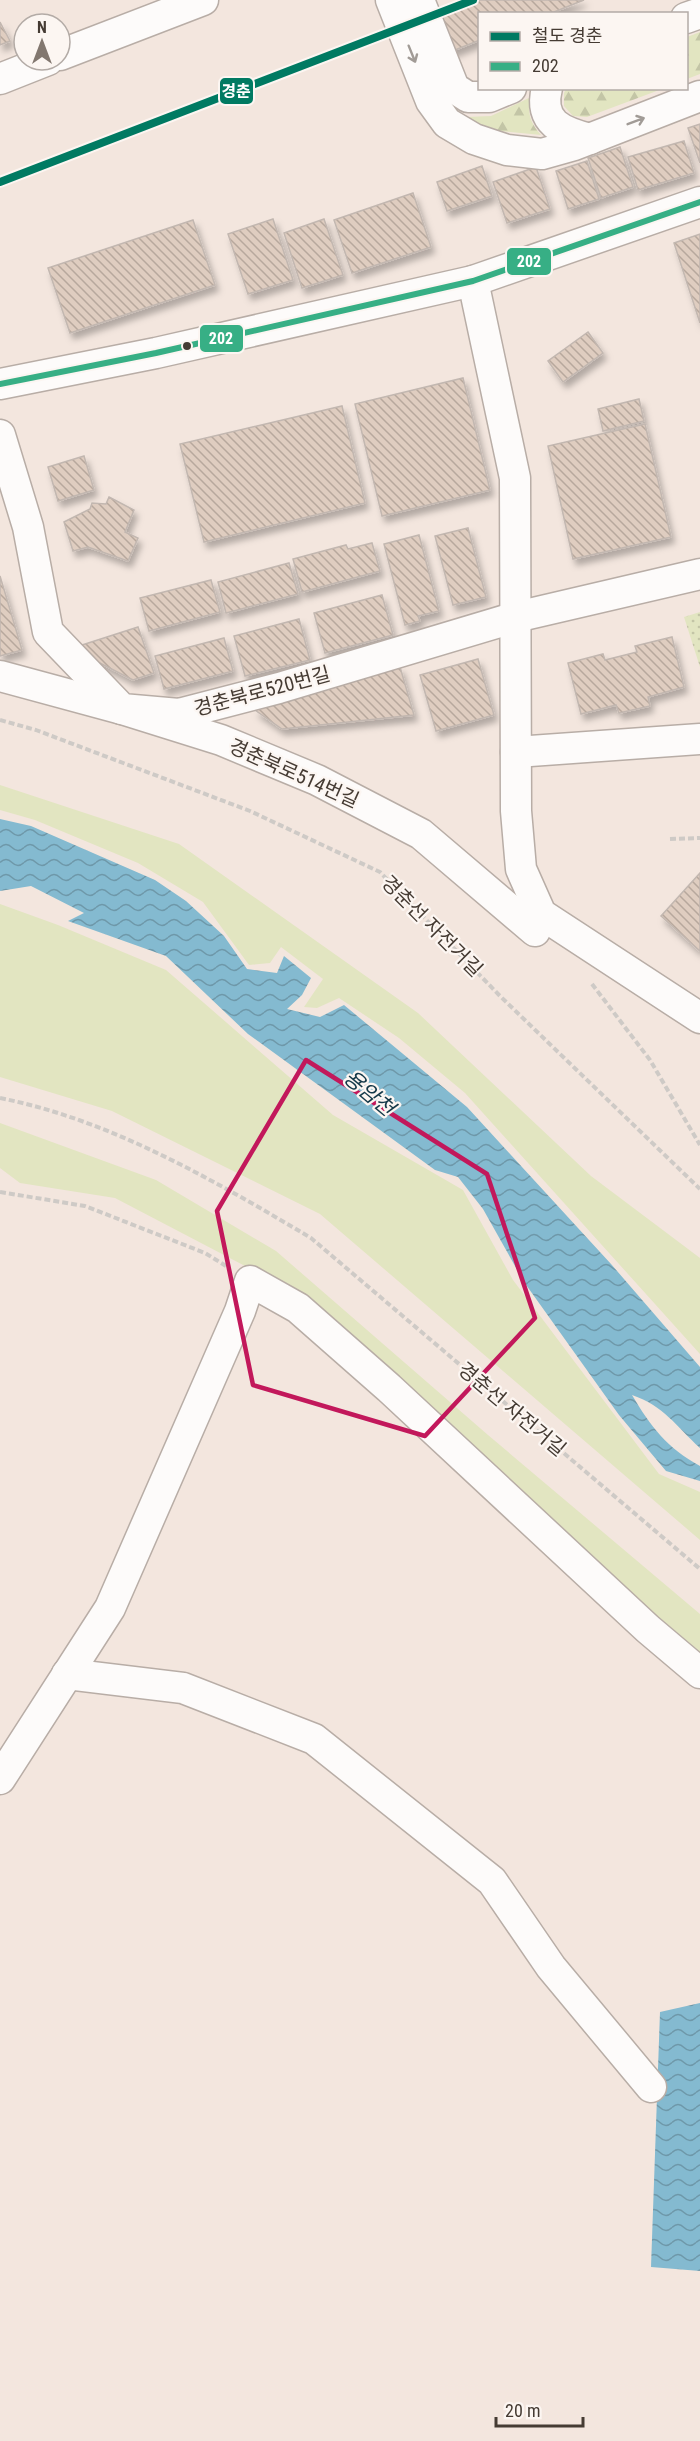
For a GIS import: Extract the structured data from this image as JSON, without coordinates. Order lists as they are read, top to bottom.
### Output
{
  "streets": {
    "street": ["경춘북로520번길", "경춘북로514번길"],
    "path": ["경춘선 자전거길"]
  },
  "crossings": [
    ["경춘북로520번길", "경춘북로514번길"]
  ],
  "water": ["용암천"],
  "lines": ["rail line 경춘", "transit line 202"],
  "legend": ["철도 경춘", "202"],
  "scale_bar": "20 m",
  "north": "top"
}
